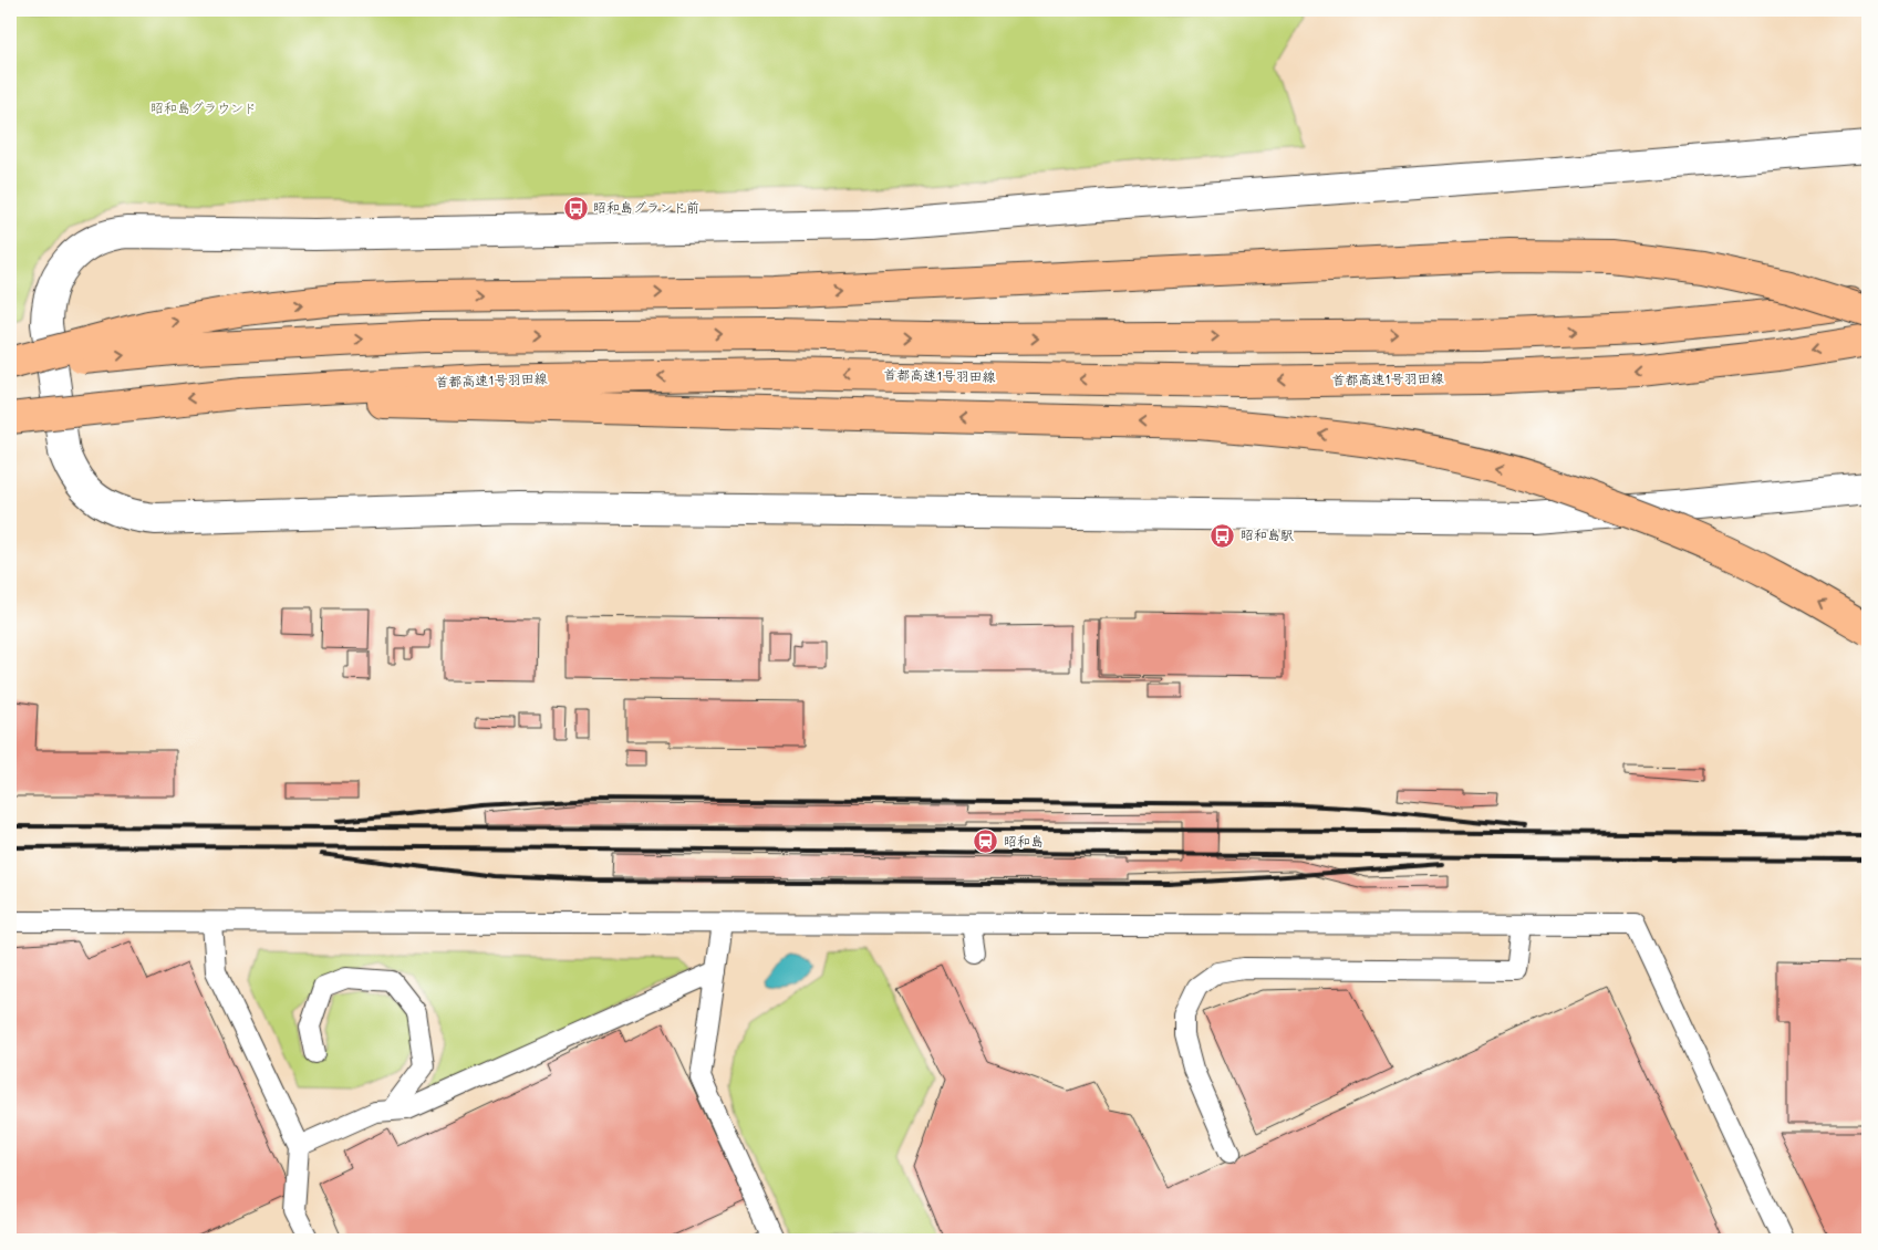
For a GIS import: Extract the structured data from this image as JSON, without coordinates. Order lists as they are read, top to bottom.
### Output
{
  "streets": {
    "highway": ["首都高速1号羽田線"]
  },
  "parks": ["昭和島グラウンド"],
  "places": {
    "bus stop": ["昭和島グランド前", "昭和島駅"],
    "station": ["昭和島"]
  }
}
